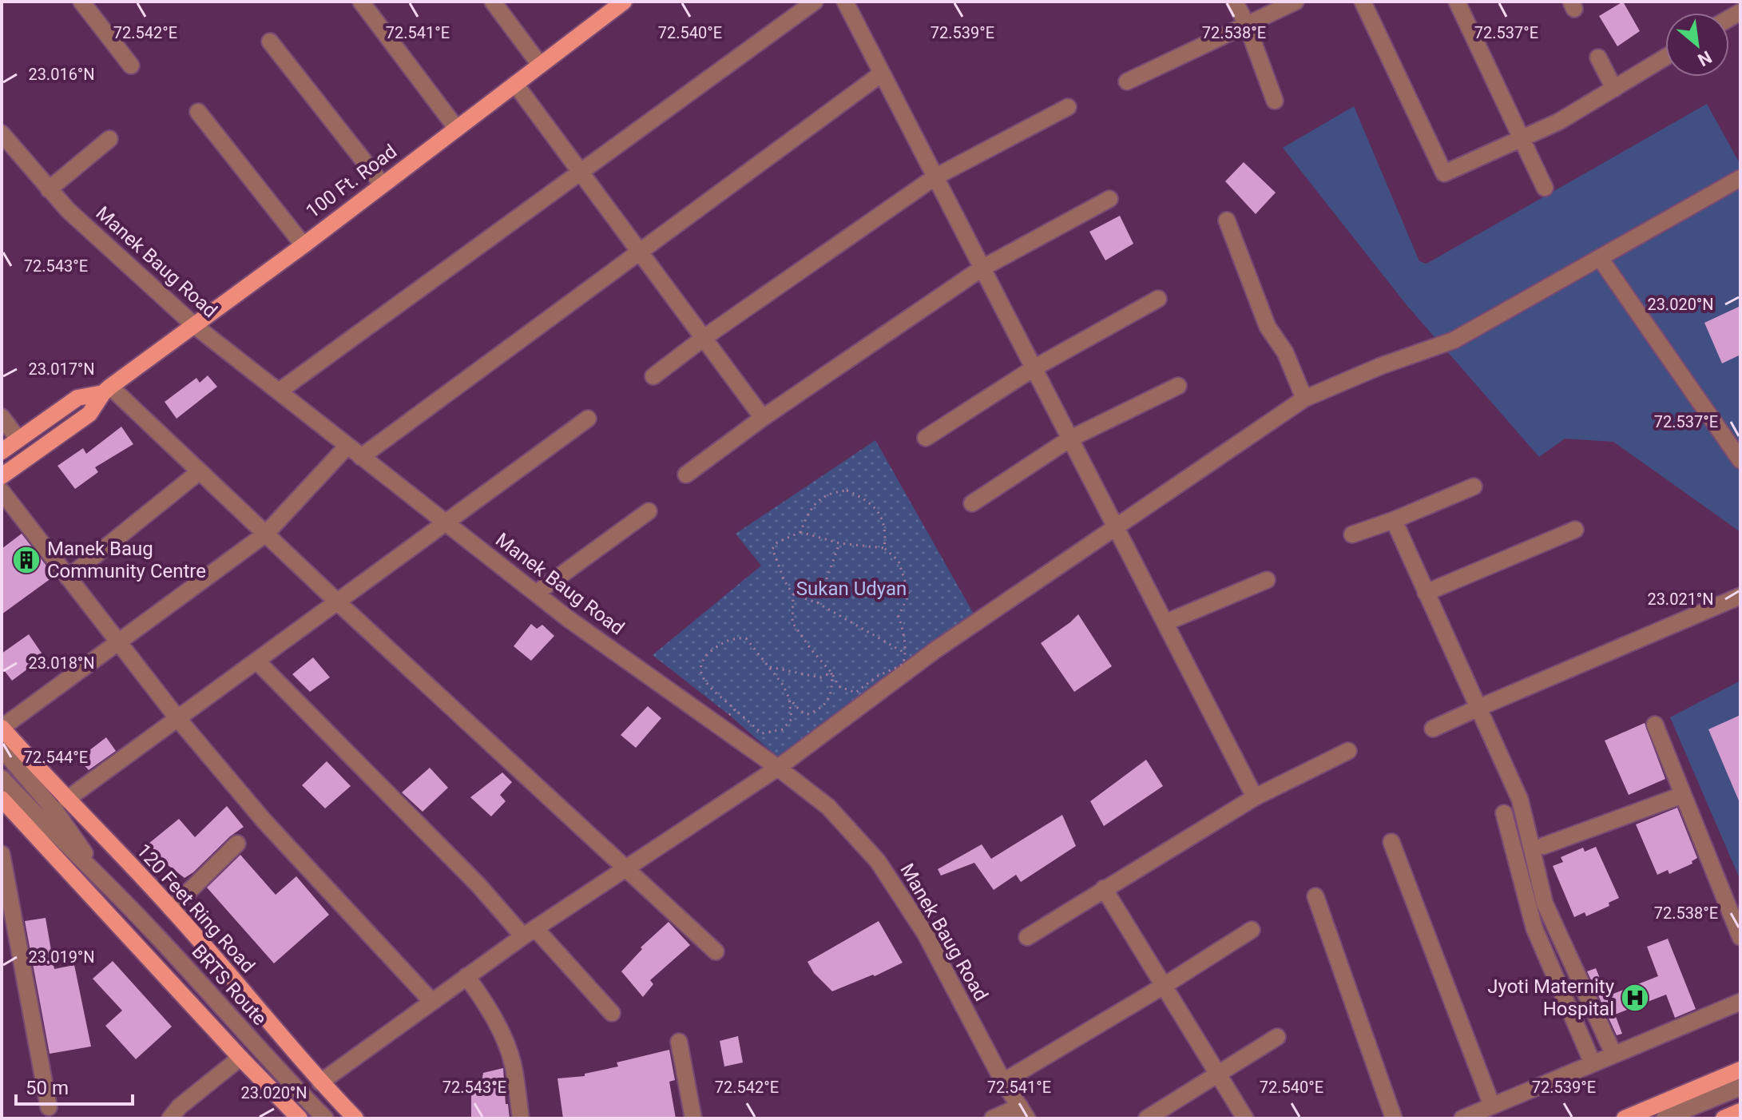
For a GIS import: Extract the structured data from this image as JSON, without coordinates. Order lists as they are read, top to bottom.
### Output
{
  "streets": {
    "main road": ["100 Ft. Road", "120 Feet Ring Road"],
    "street": ["Manek Baug Road", "BRTS Route"]
  },
  "crossings": [
    ["100 Ft. Road", "Manek Baug Road"]
  ],
  "parks": ["Sukan Udyan"],
  "places": {
    "building": ["Manek Baug Community Centre"],
    "hospital": ["Jyoti Maternity Hospital"]
  },
  "scale_bar": "50 m",
  "north": "bottom right",
  "coordinates": [
    "72.542°E",
    "72.541°E",
    "72.540°E",
    "72.539°E",
    "72.538°E",
    "72.537°E",
    "23.016°N",
    "72.543°E",
    "23.020°N",
    "23.017°N",
    "23.021°N",
    "23.018°N",
    "72.544°E",
    "23.019°N"
  ]
}
